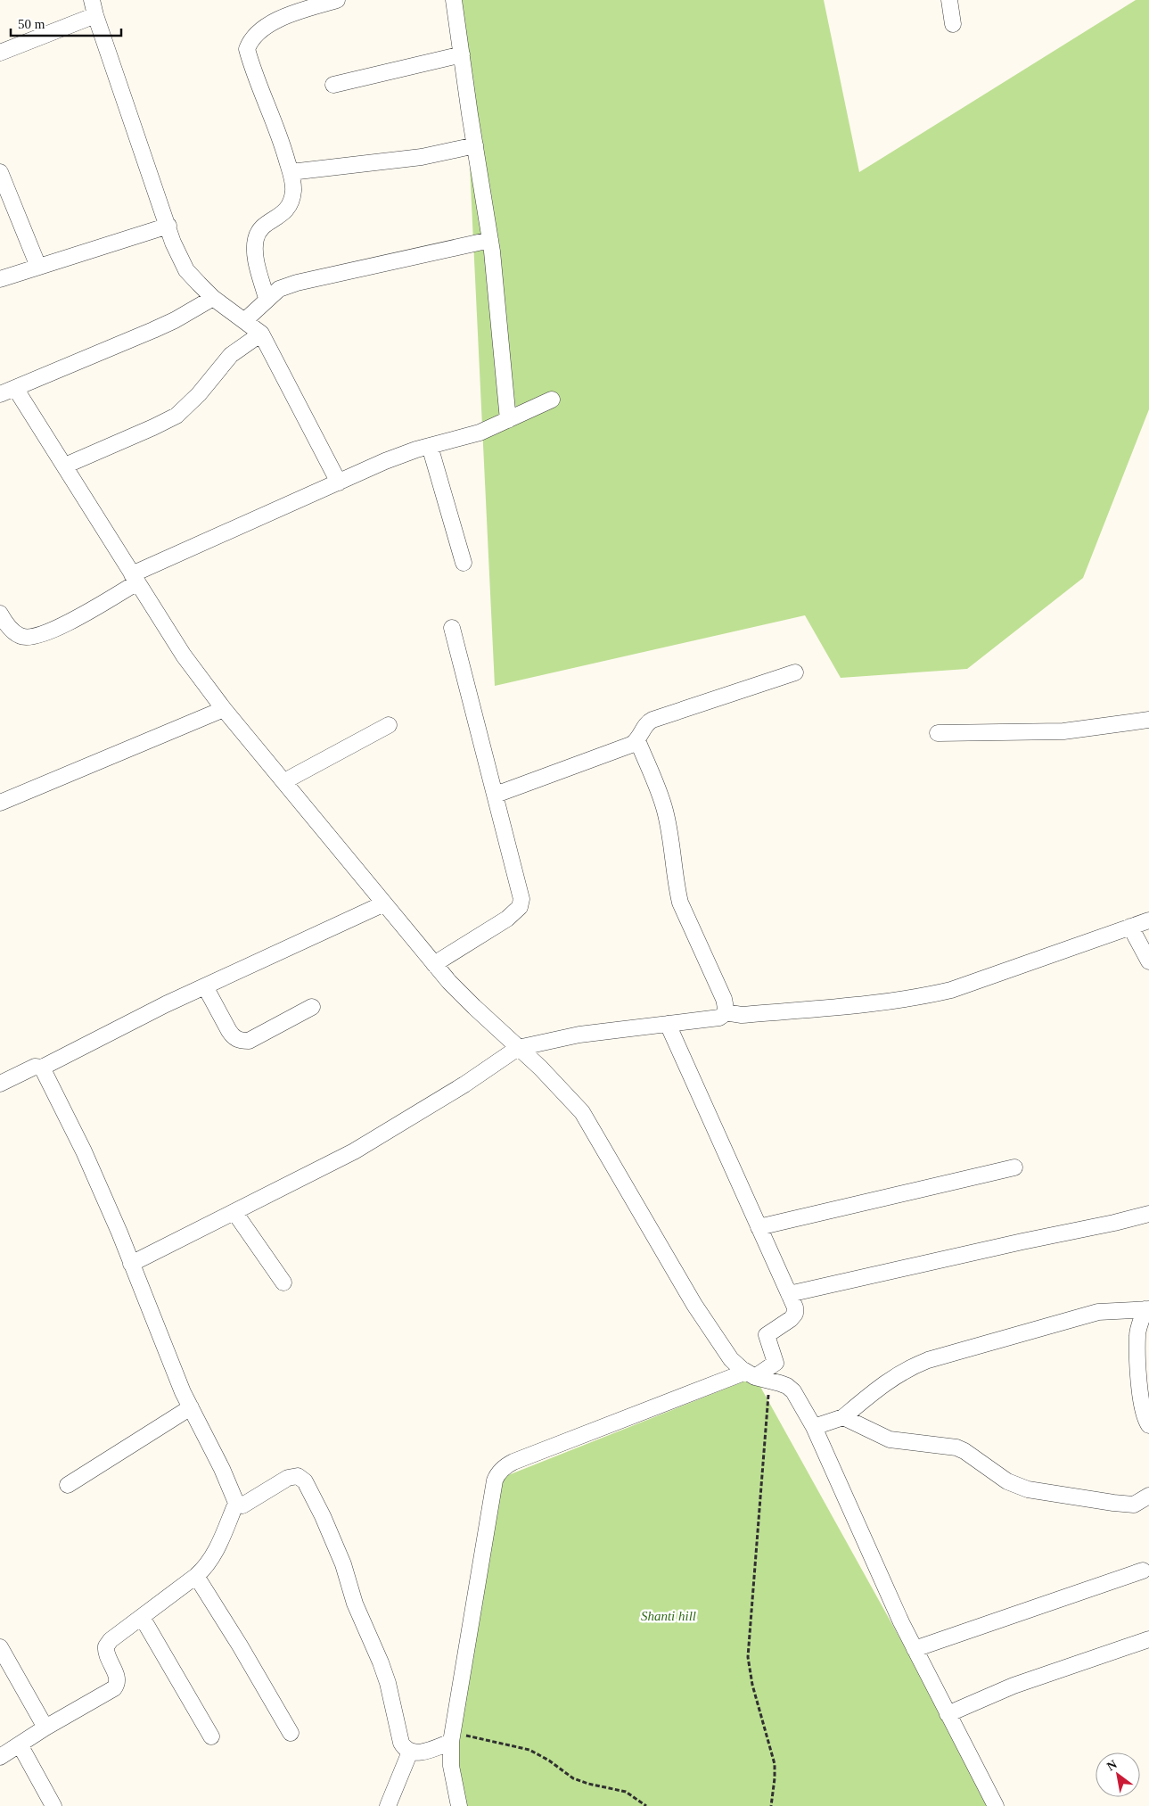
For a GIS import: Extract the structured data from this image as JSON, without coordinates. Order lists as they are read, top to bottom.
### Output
{
  "parks": ["Shanti hill"],
  "scale_bar": "50 m",
  "north": "top left"
}
